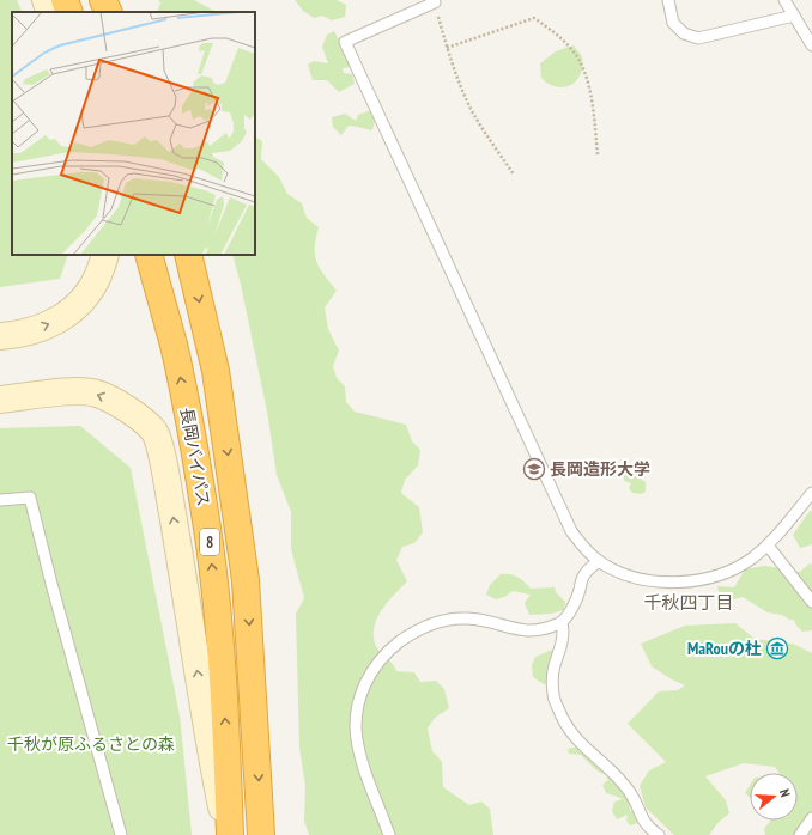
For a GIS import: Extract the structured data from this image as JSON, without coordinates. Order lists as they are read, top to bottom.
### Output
{
  "streets": {
    "highway": ["長岡バイパス", "8"]
  },
  "districts": ["千秋四丁目"],
  "parks": ["千秋が原ふるさとの森"],
  "places": {
    "school or university": ["長岡造形大学"],
    "museum": ["MaRouの杜"]
  },
  "north": "right"
}
